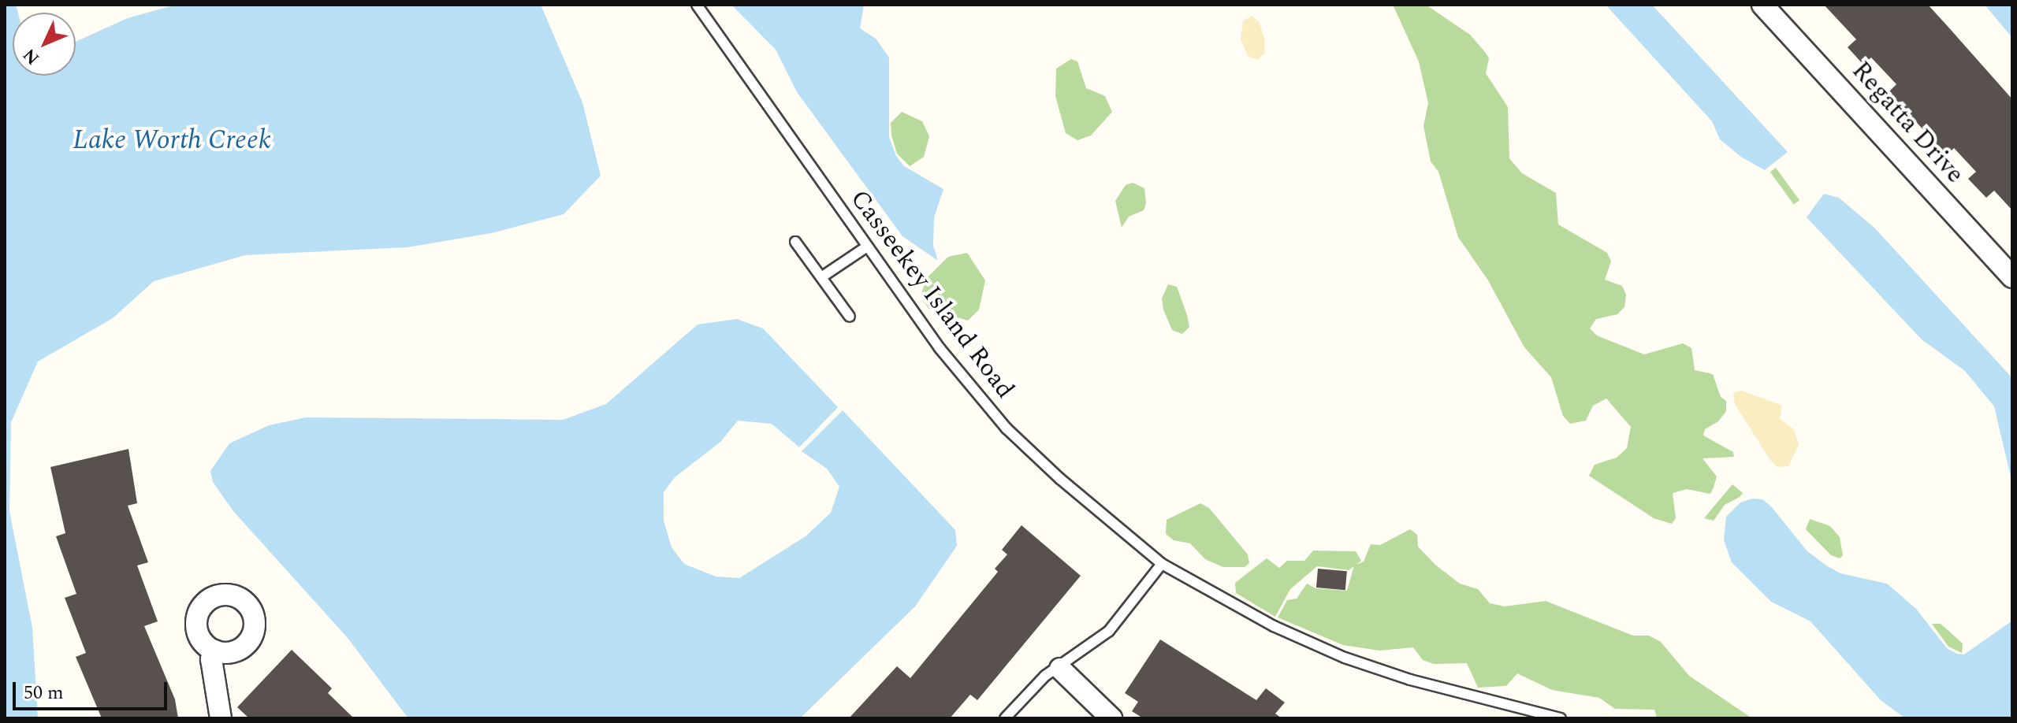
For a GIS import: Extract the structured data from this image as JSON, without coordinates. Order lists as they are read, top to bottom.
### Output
{
  "streets": {
    "street": ["Regatta Drive"],
    "lane": ["Casseekey Island Road"]
  },
  "water": ["Lake Worth Creek"],
  "scale_bar": "50 m",
  "north": "bottom left"
}
